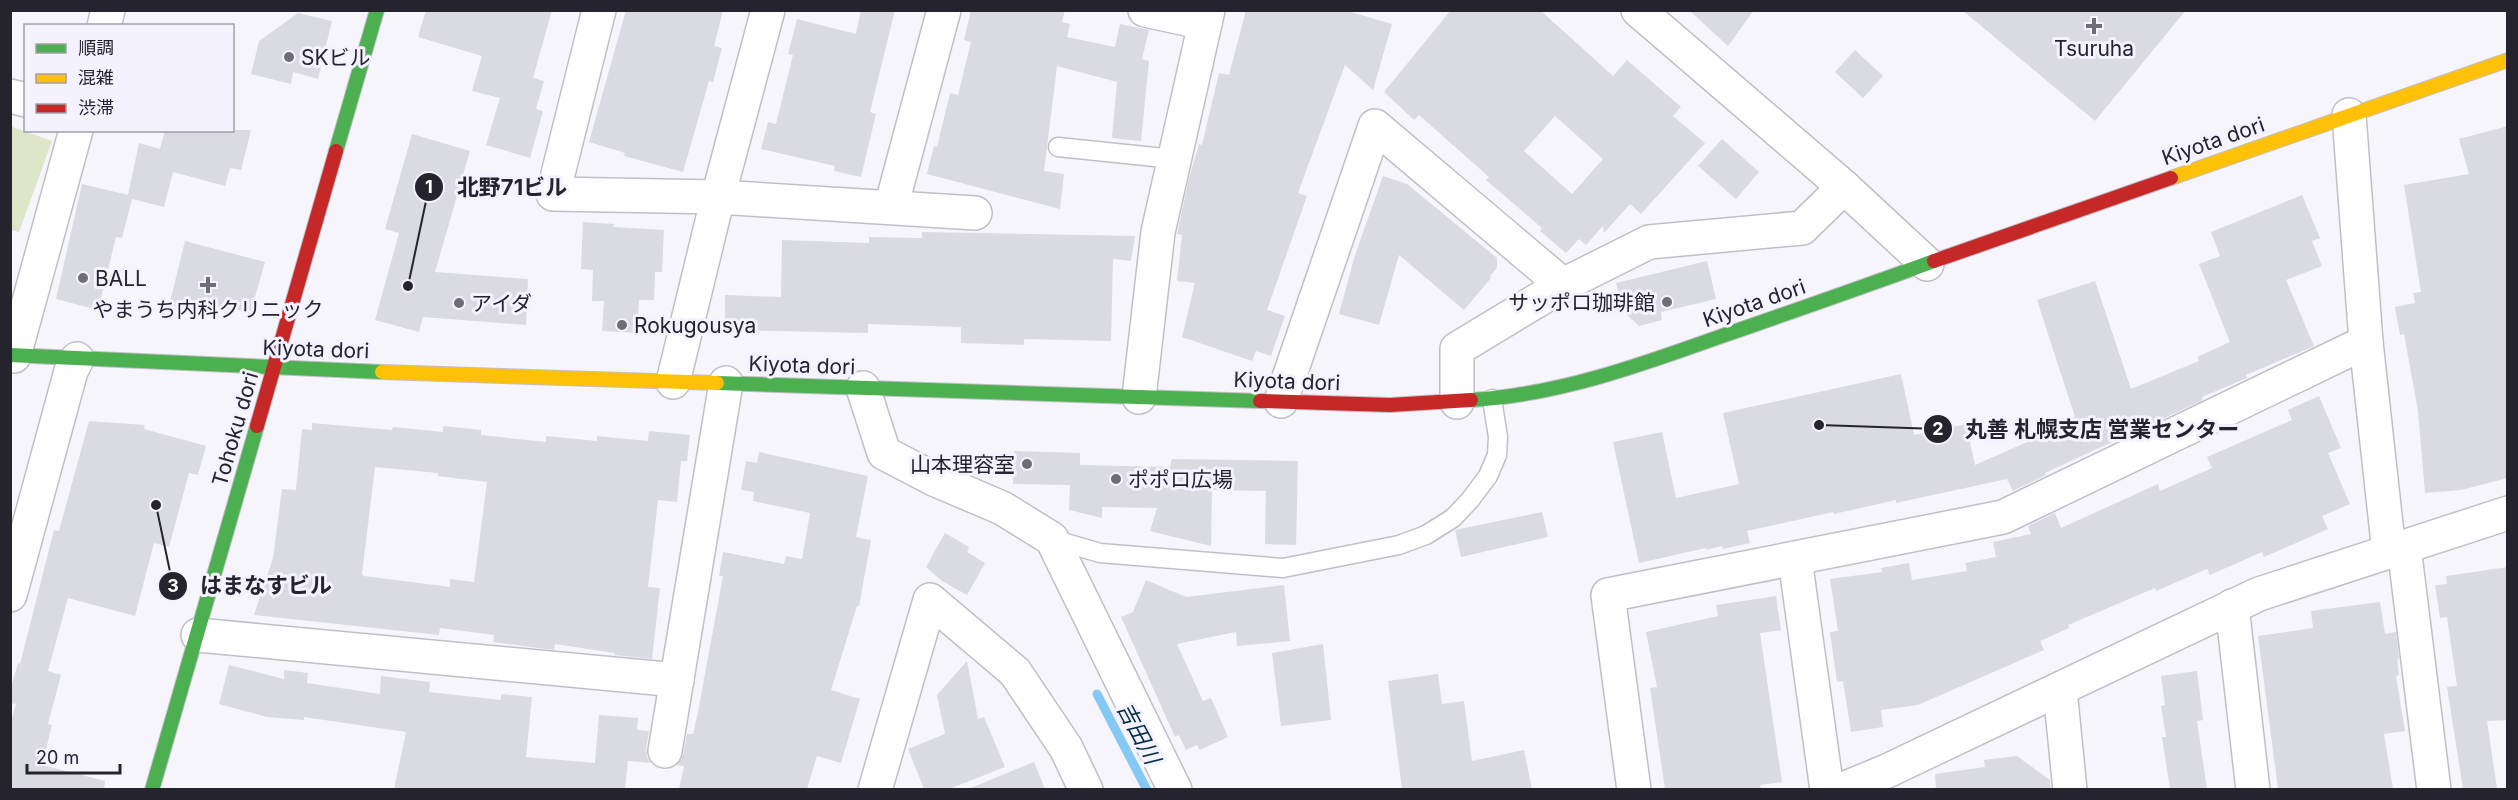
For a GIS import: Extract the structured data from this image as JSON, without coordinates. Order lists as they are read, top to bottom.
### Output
{
  "streets": {
    "street": ["Kiyota dori", "Tohoku dori"]
  },
  "crossings": [
    ["Kiyota dori", "Tohoku dori"]
  ],
  "water": ["吉田川"],
  "places": {
    "health": ["Tsuruha", "やまうち内科クリニック"],
    "other": [
      "SKビル",
      "BALL",
      "北野71ビル",
      "サッポロ珈琲館",
      "アイダ",
      "Rokugousya",
      "丸善 札幌支店 営業センター",
      "山本理容室",
      "ポポロ広場",
      "はまなすビル"
    ]
  },
  "legend": ["順調", "混雑", "渋滞"],
  "scale_bar": "20 m"
}
